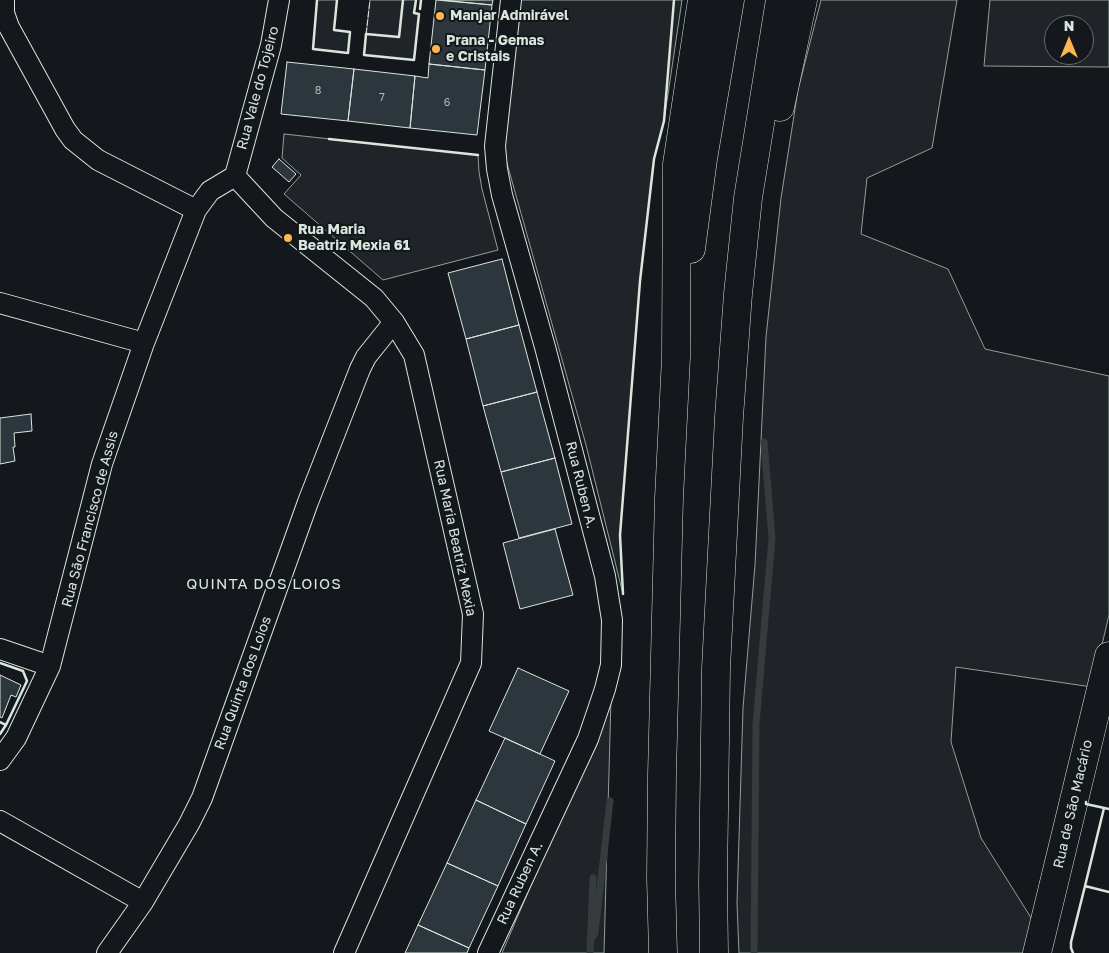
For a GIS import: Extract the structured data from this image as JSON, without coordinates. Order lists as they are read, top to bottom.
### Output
{
  "streets": {
    "main road": ["Rua de São Macário"],
    "street": [
      "Rua Vale do Tojeiro",
      "Rua Ruben A.",
      "Rua São Francisco de Assis",
      "Rua Maria Beatriz Mexia",
      "Rua Quinta dos Loios"
    ]
  },
  "crossings": [
    ["Rua Vale do Tojeiro", "Rua São Francisco de Assis"],
    ["Rua Vale do Tojeiro", "Rua Maria Beatriz Mexia"],
    ["Rua São Francisco de Assis", "Rua Maria Beatriz Mexia"],
    ["Rua Maria Beatriz Mexia", "Rua Quinta dos Loios"]
  ],
  "districts": ["QUINTA DOS LOIOS"],
  "places": ["Manjar Admirável", "Prana - Gemas e Cristais", "Rua Maria Beatriz Mexia 61"],
  "house_numbers": ["8", "7", "6"],
  "north": "top"
}
